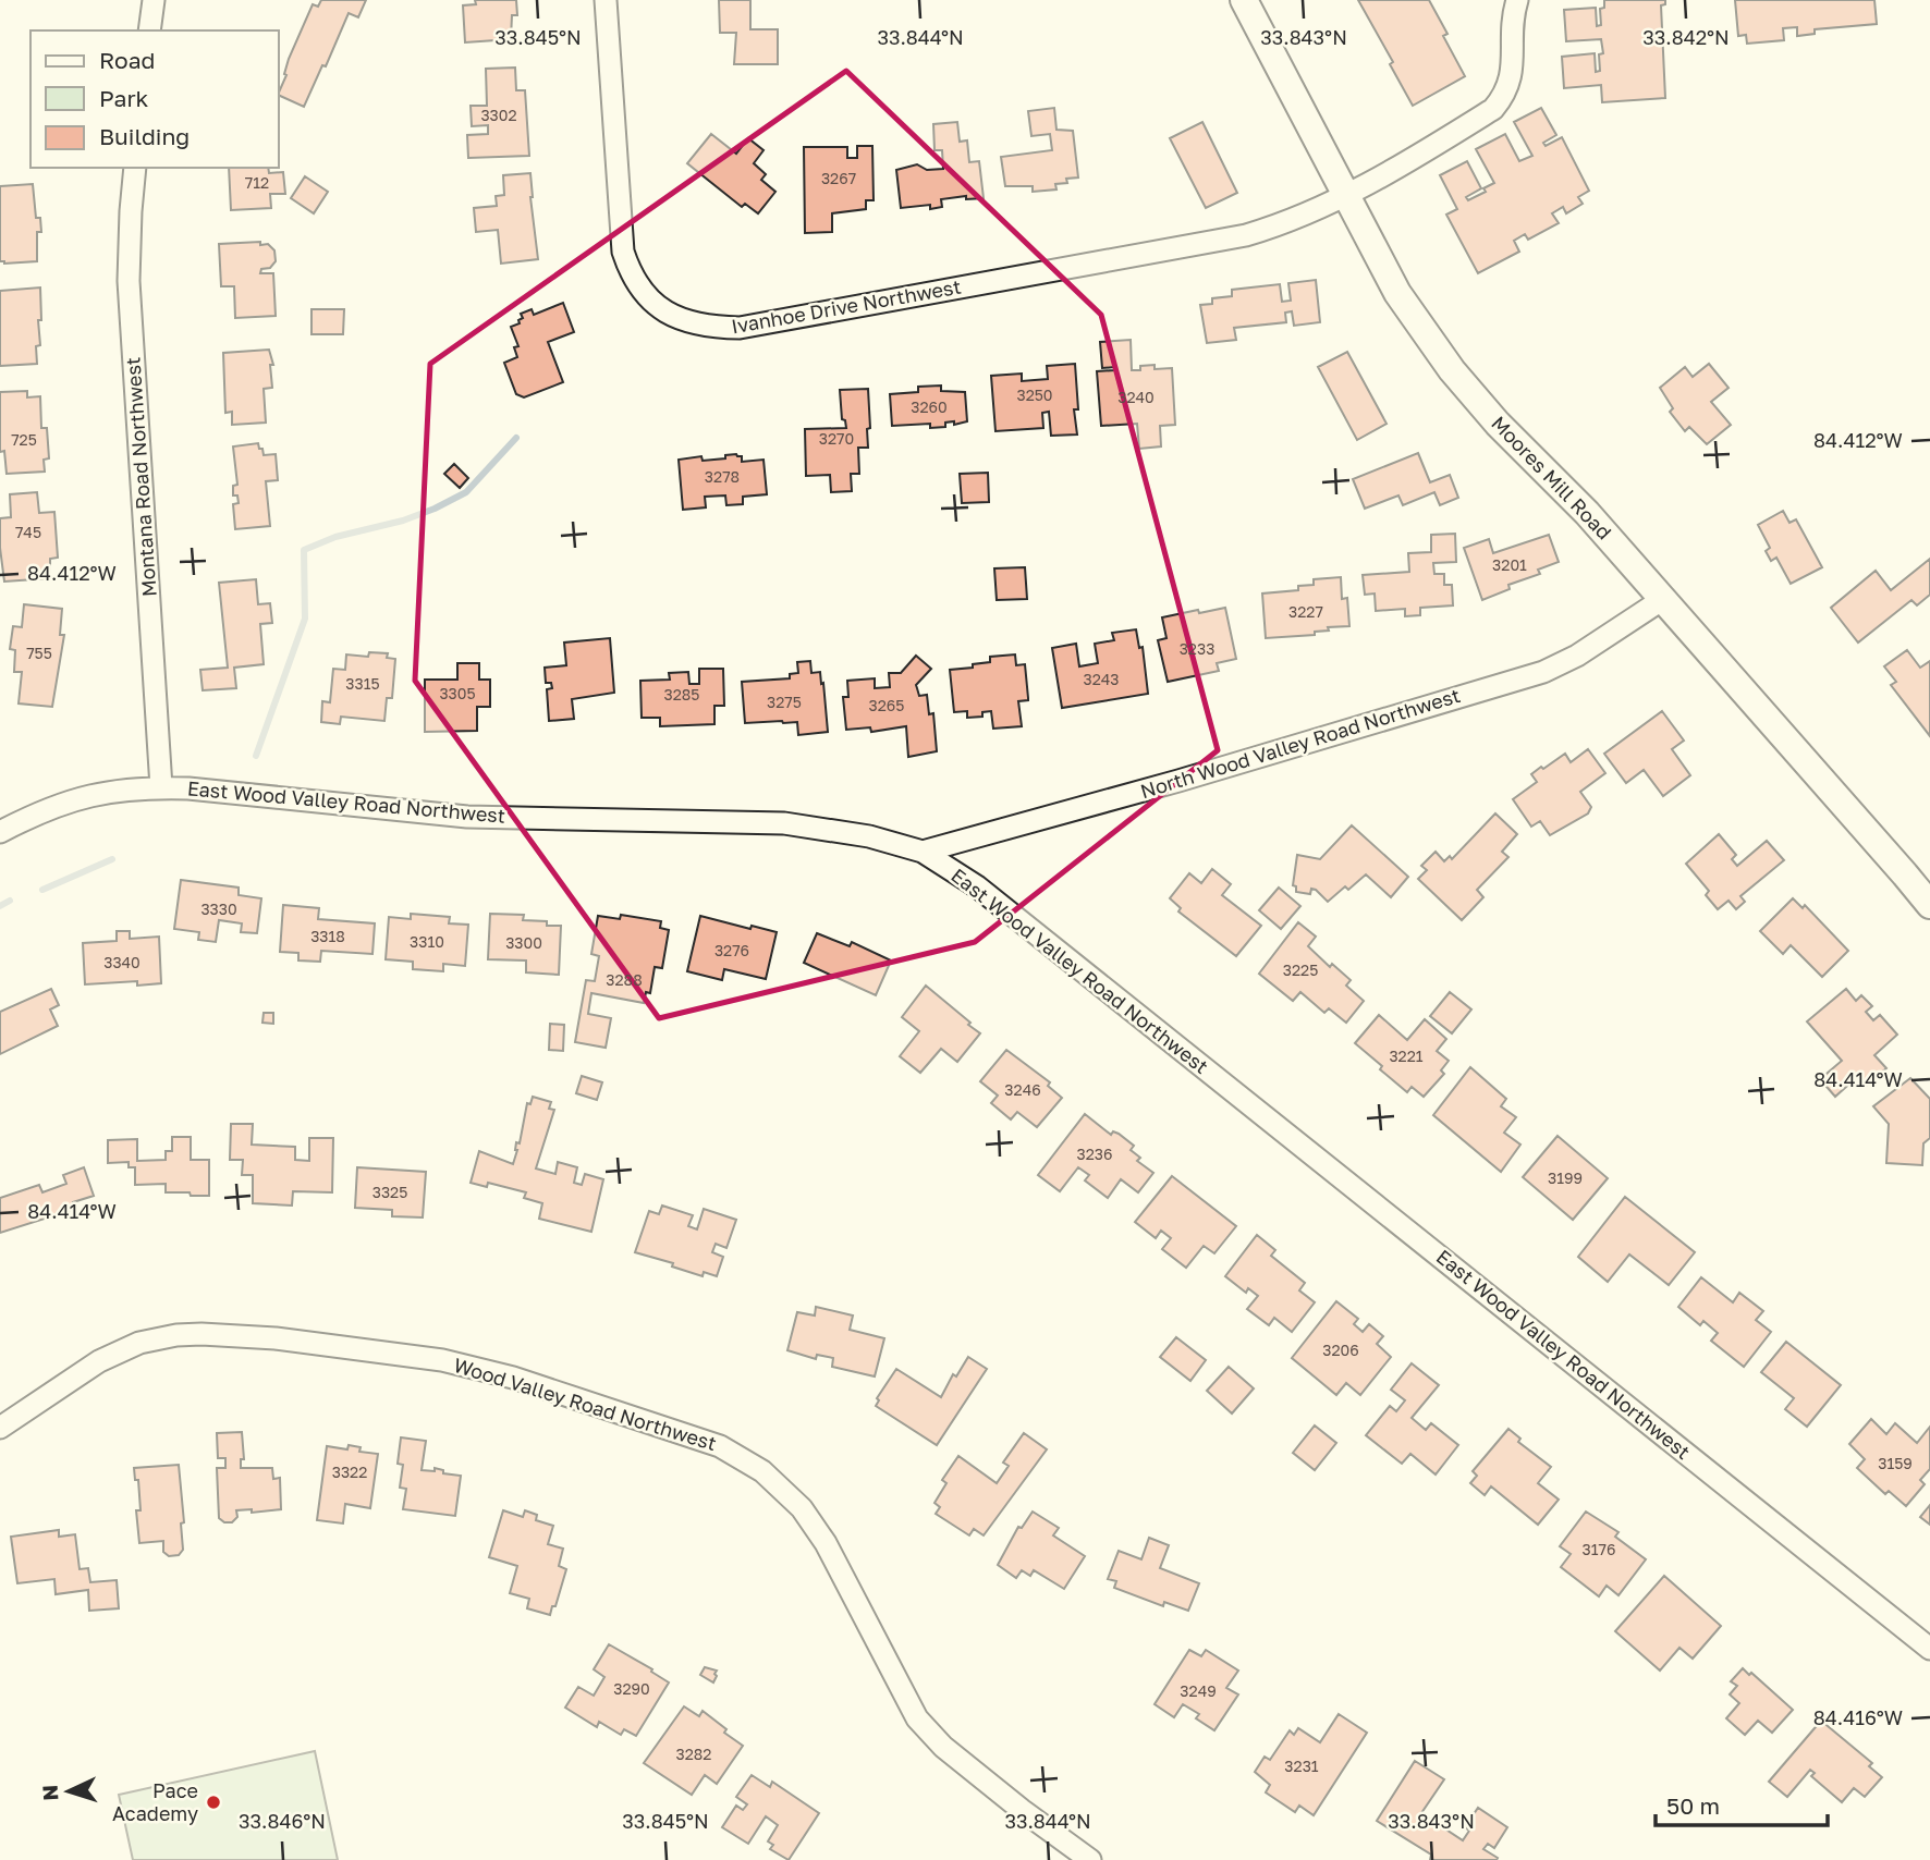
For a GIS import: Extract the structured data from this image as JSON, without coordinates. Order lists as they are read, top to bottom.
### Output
{
  "streets": {
    "street": [
      "Ivanhoe Drive Northwest",
      "Montana Road Northwest",
      "Moores Mill Road",
      "North Wood Valley Road Northwest",
      "East Wood Valley Road Northwest",
      "Wood Valley Road Northwest"
    ]
  },
  "crossings": [
    ["Ivanhoe Drive Northwest", "Moores Mill Road"],
    ["Montana Road Northwest", "East Wood Valley Road Northwest"],
    ["Moores Mill Road", "North Wood Valley Road Northwest"],
    ["North Wood Valley Road Northwest", "East Wood Valley Road Northwest"]
  ],
  "places": ["Pace Academy"],
  "house_numbers": [
    "3302",
    "3267",
    "712",
    "3250",
    "3240",
    "3260",
    "3270",
    "725",
    "3278",
    "745",
    "3201",
    "3227",
    "3233",
    "755",
    "3243",
    "3315",
    "3305",
    "3285",
    "3275",
    "3265",
    "3330",
    "3318",
    "3310",
    "3300",
    "3276",
    "3340",
    "3225",
    "3288",
    "3221",
    "3246",
    "3236",
    "3199",
    "3325",
    "3206",
    "3159",
    "3322",
    "3176",
    "3290",
    "3249",
    "3282",
    "3231"
  ],
  "legend": ["Road", "Park", "Building"],
  "scale_bar": "50 m",
  "north": "left",
  "coordinates": [
    "33.845°N",
    "33.844°N",
    "33.843°N",
    "33.842°N",
    "84.412°W",
    "84.414°W",
    "84.416°W",
    "33.846°N"
  ]
}
